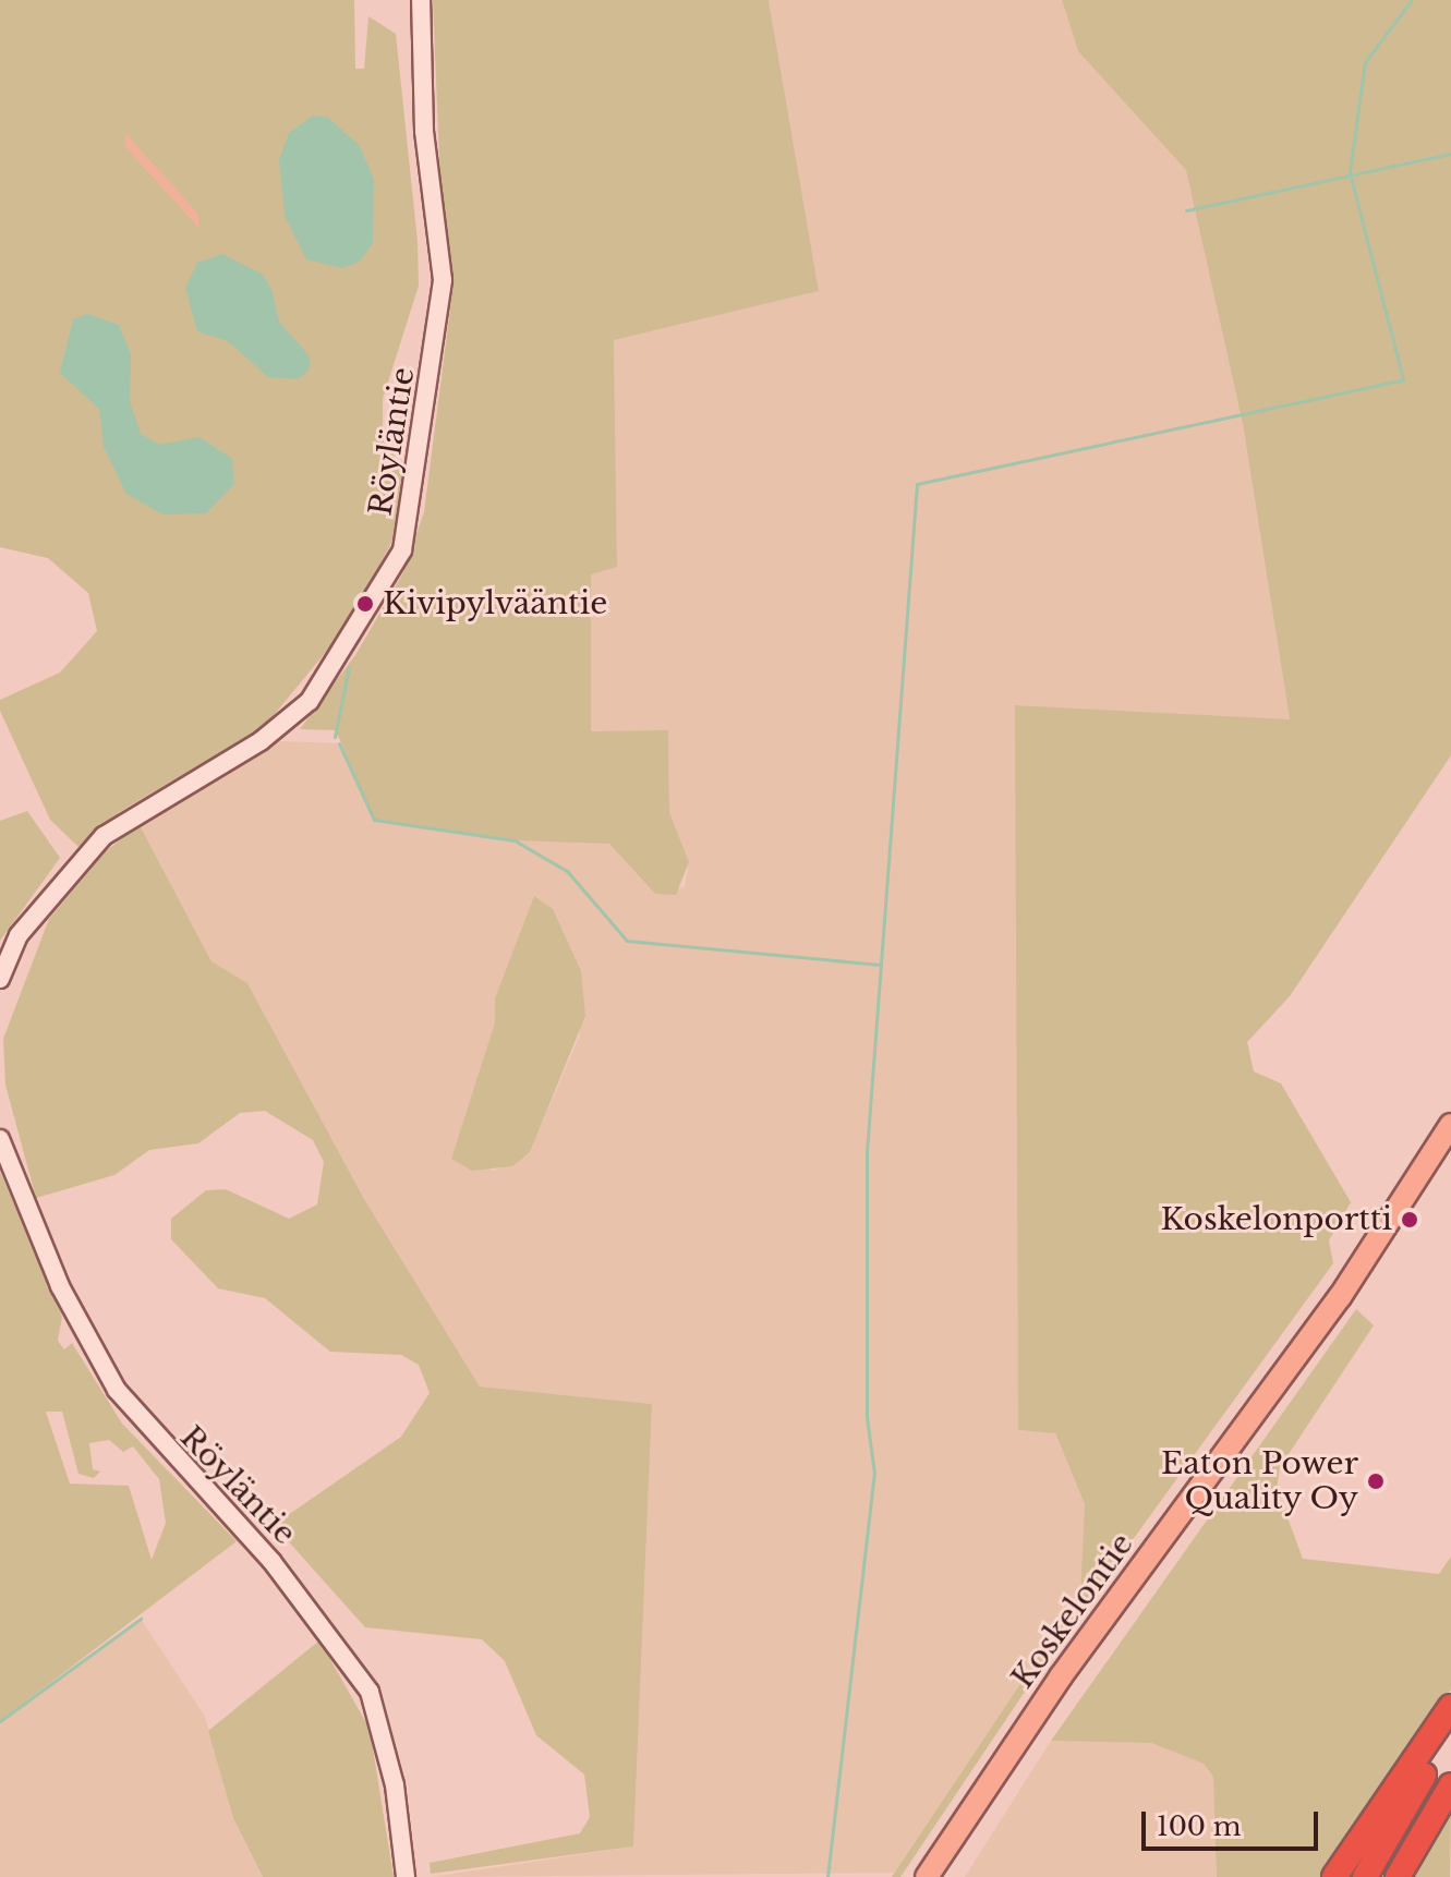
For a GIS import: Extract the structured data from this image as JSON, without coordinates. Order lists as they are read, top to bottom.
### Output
{
  "streets": {
    "main road": ["Koskelontie"],
    "street": ["Röyläntie"]
  },
  "places": ["Kivipylvääntie", "Koskelonportti", "Eaton Power Quality Oy"],
  "scale_bar": "100 m"
}
